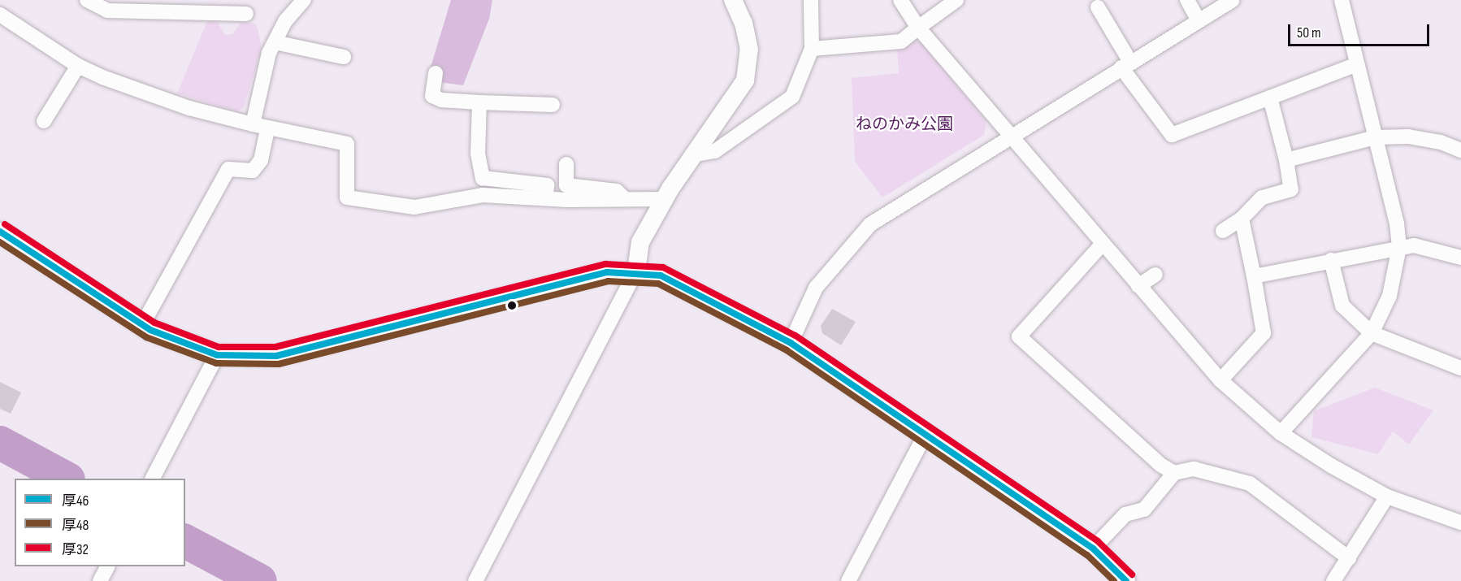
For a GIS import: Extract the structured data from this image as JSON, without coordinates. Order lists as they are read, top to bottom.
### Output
{
  "parks": ["ねのかみ公園"],
  "lines": ["transit line 厚32", "transit line 厚46", "transit line 厚48"],
  "legend": ["厚46", "厚48", "厚32"],
  "scale_bar": "50 m"
}
